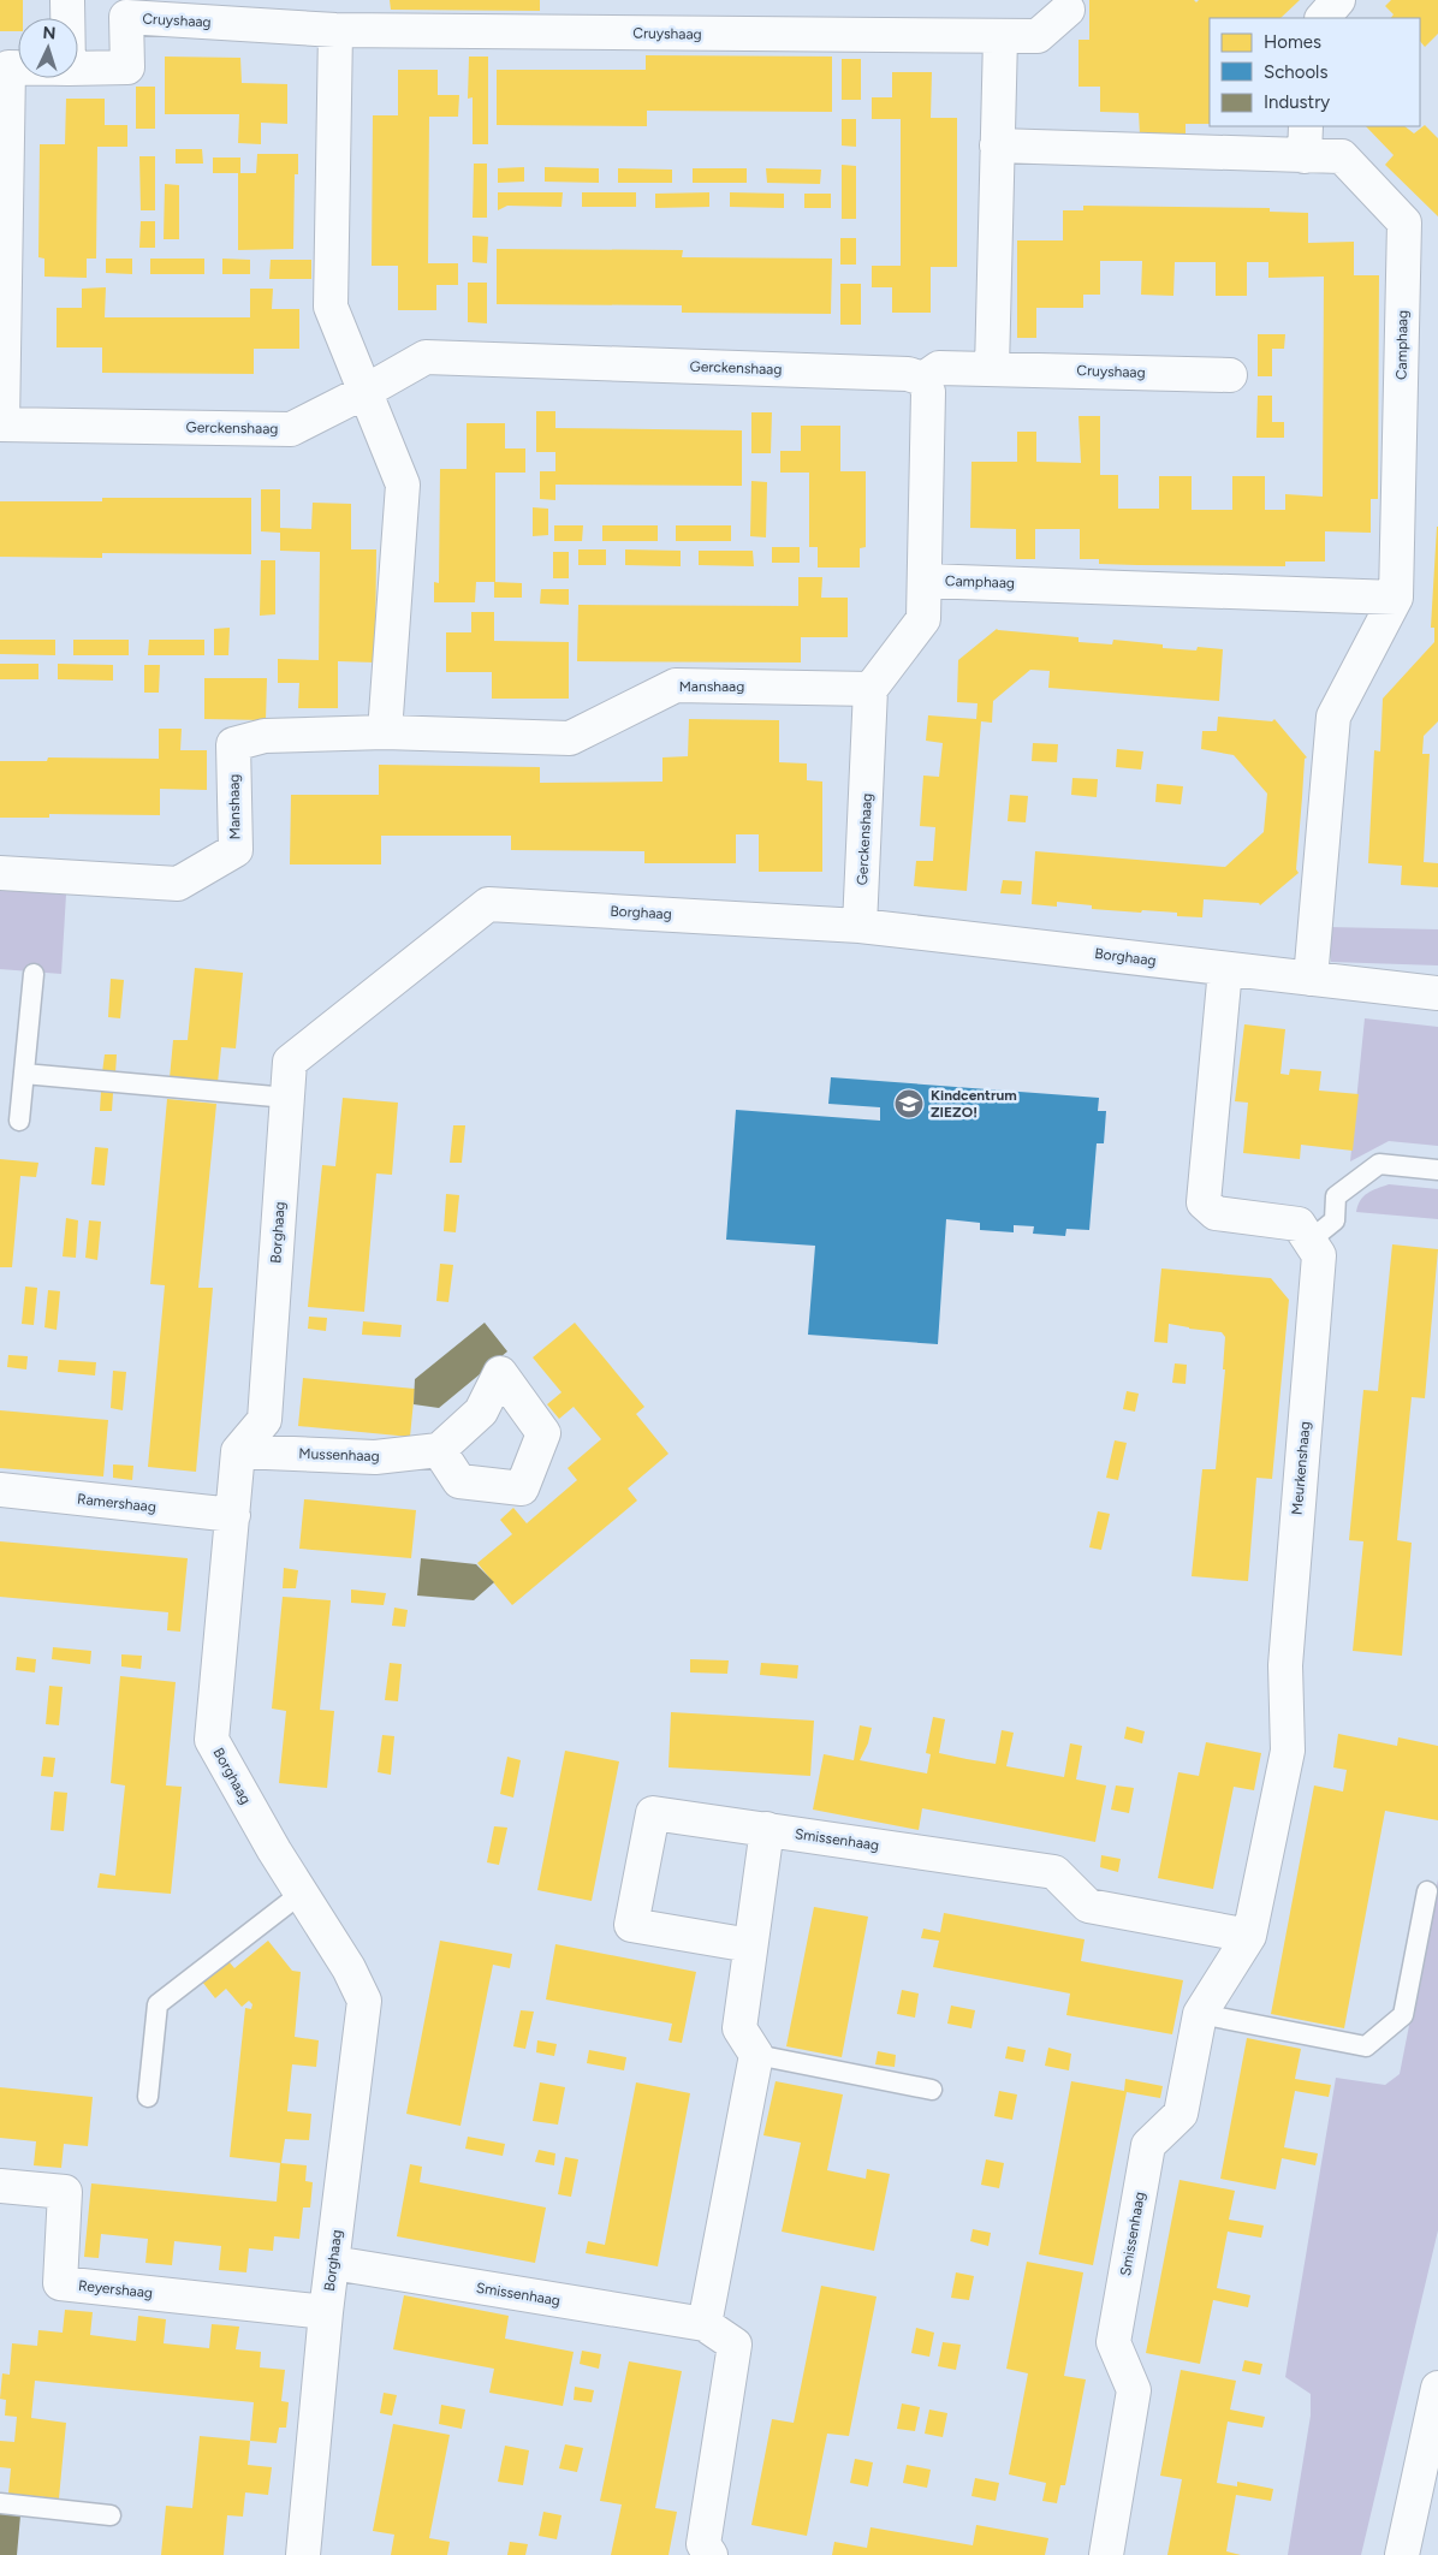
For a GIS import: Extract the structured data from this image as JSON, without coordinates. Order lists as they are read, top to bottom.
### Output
{
  "streets": {
    "street": [
      "Cruyshaag",
      "Camphaag",
      "Gerckenshaag",
      "Manshaag",
      "Borghaag",
      "Mussenhaag",
      "Meurkenshaag",
      "Ramershaag",
      "Smissenhaag",
      "Reyershaag"
    ]
  },
  "crossings": [
    ["Cruyshaag", "Gerckenshaag"],
    ["Camphaag", "Borghaag"],
    ["Gerckenshaag", "Manshaag"],
    ["Gerckenshaag", "Borghaag"],
    ["Borghaag", "Mussenhaag"],
    ["Borghaag", "Ramershaag"],
    ["Borghaag", "Smissenhaag"],
    ["Borghaag", "Reyershaag"],
    ["Meurkenshaag", "Smissenhaag"]
  ],
  "places": {
    "school or university": ["Kindcentrum ZIEZO!"]
  },
  "legend": ["Homes", "Schools", "Industry"],
  "north": "top"
}
